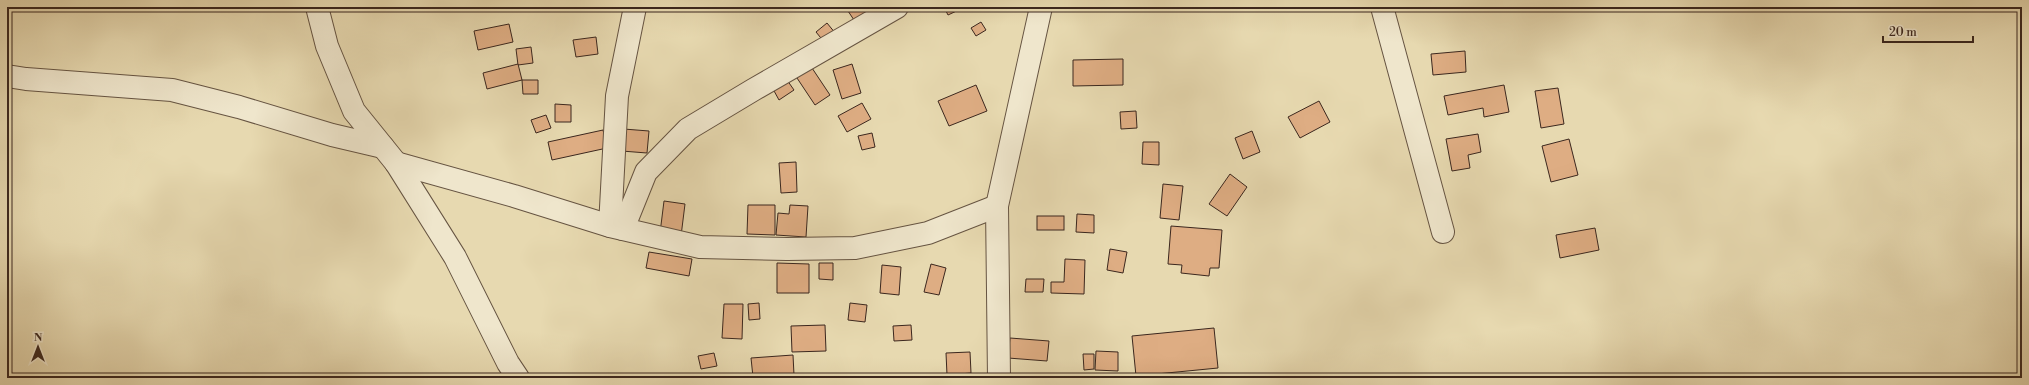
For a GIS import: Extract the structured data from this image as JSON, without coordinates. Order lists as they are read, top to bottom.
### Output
{
  "scale_bar": "20 m",
  "north": "top"
}
